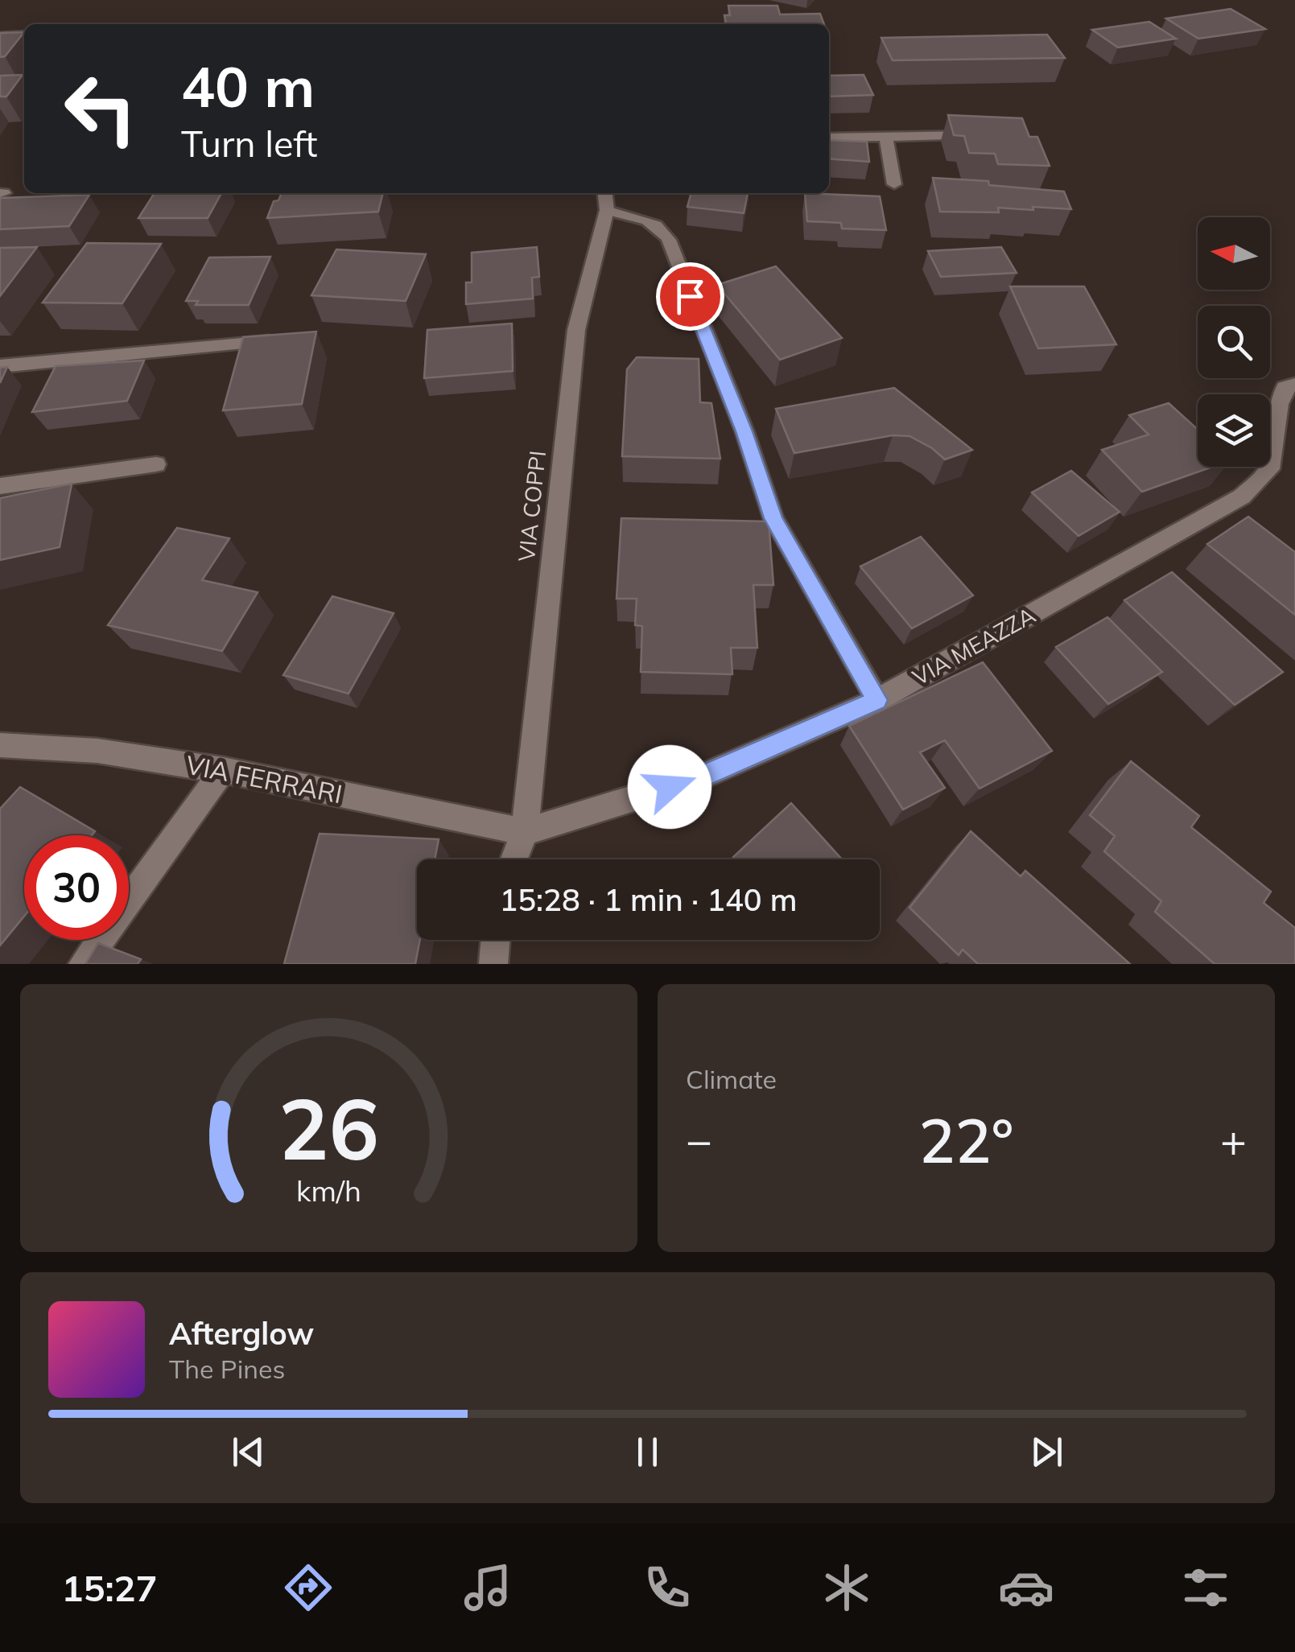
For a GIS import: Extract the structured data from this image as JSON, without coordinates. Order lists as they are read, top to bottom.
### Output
{
  "streets": {
    "street": ["VIA COPPI", "VIA MEAZZA", "VIA FERRARI"]
  },
  "crossings": [
    ["VIA COPPI", "VIA MEAZZA"],
    ["VIA COPPI", "VIA FERRARI"],
    ["VIA MEAZZA", "VIA FERRARI"]
  ],
  "north": "left",
  "page": {
    "turn": ["40 m", "Turn left"],
    "limit": "30",
    "trip": "15:28 · 1 min · 140 m",
    "tile": "Climate",
    "heat": ["−", "22°", "+"],
    "song": ["Afterglow", "The Pines"],
    "tabs": "15:27",
    "gauge": ["26", "km/h"]
  }
}
